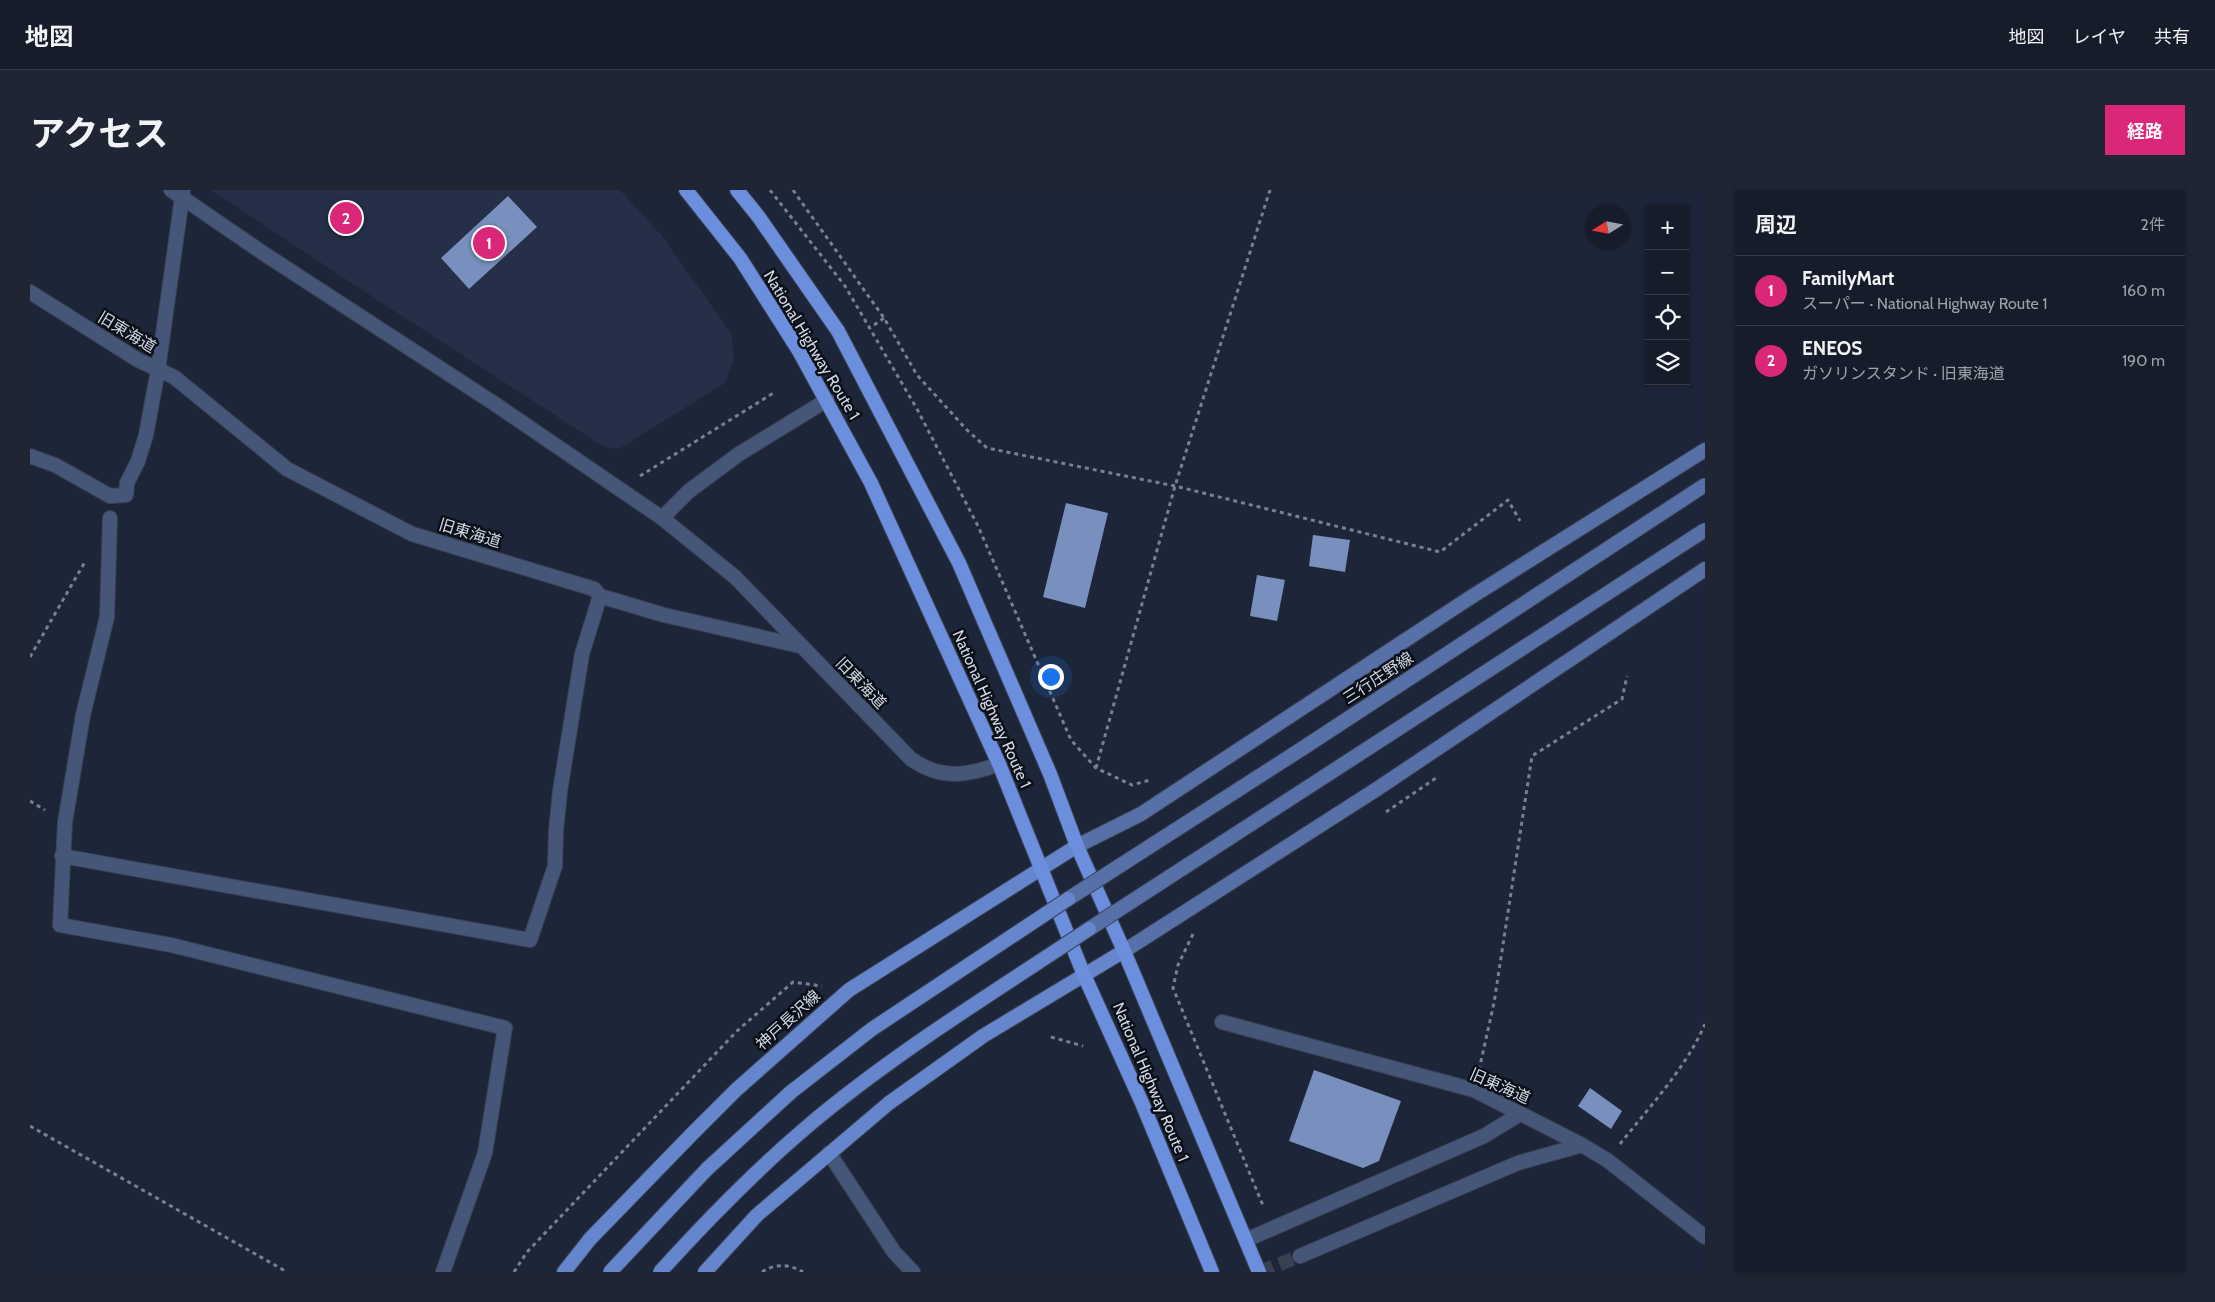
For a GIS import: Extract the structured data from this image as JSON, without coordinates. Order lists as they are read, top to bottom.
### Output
{
  "streets": {
    "highway": ["National Highway Route 1"],
    "main road": ["三行庄野線", "神戸長沢線"],
    "street": ["旧東海道"]
  },
  "crossings": [
    ["旧東海道", "National Highway Route 1"],
    ["National Highway Route 1", "三行庄野線"],
    ["National Highway Route 1", "神戸長沢線"],
    ["三行庄野線", "神戸長沢線"]
  ],
  "north": "left",
  "page": {
    "header": "地図",
    "nav": ["地図", "レイヤ", "共有"],
    "title": "アクセス",
    "buttons": "経路",
    "heading": ["周辺", "2件"],
    "pins": ["2", "1"],
    "map_buttons": ["+", "−"],
    "list": [
      {
        "mark": "1",
        "name": "FamilyMart",
        "note": "スーパー · National Highway Route 1",
        "value": "160 m"
      },
      {
        "mark": "2",
        "name": "ENEOS",
        "note": "ガソリンスタンド · 旧東海道",
        "value": "190 m"
      }
    ]
  }
}
